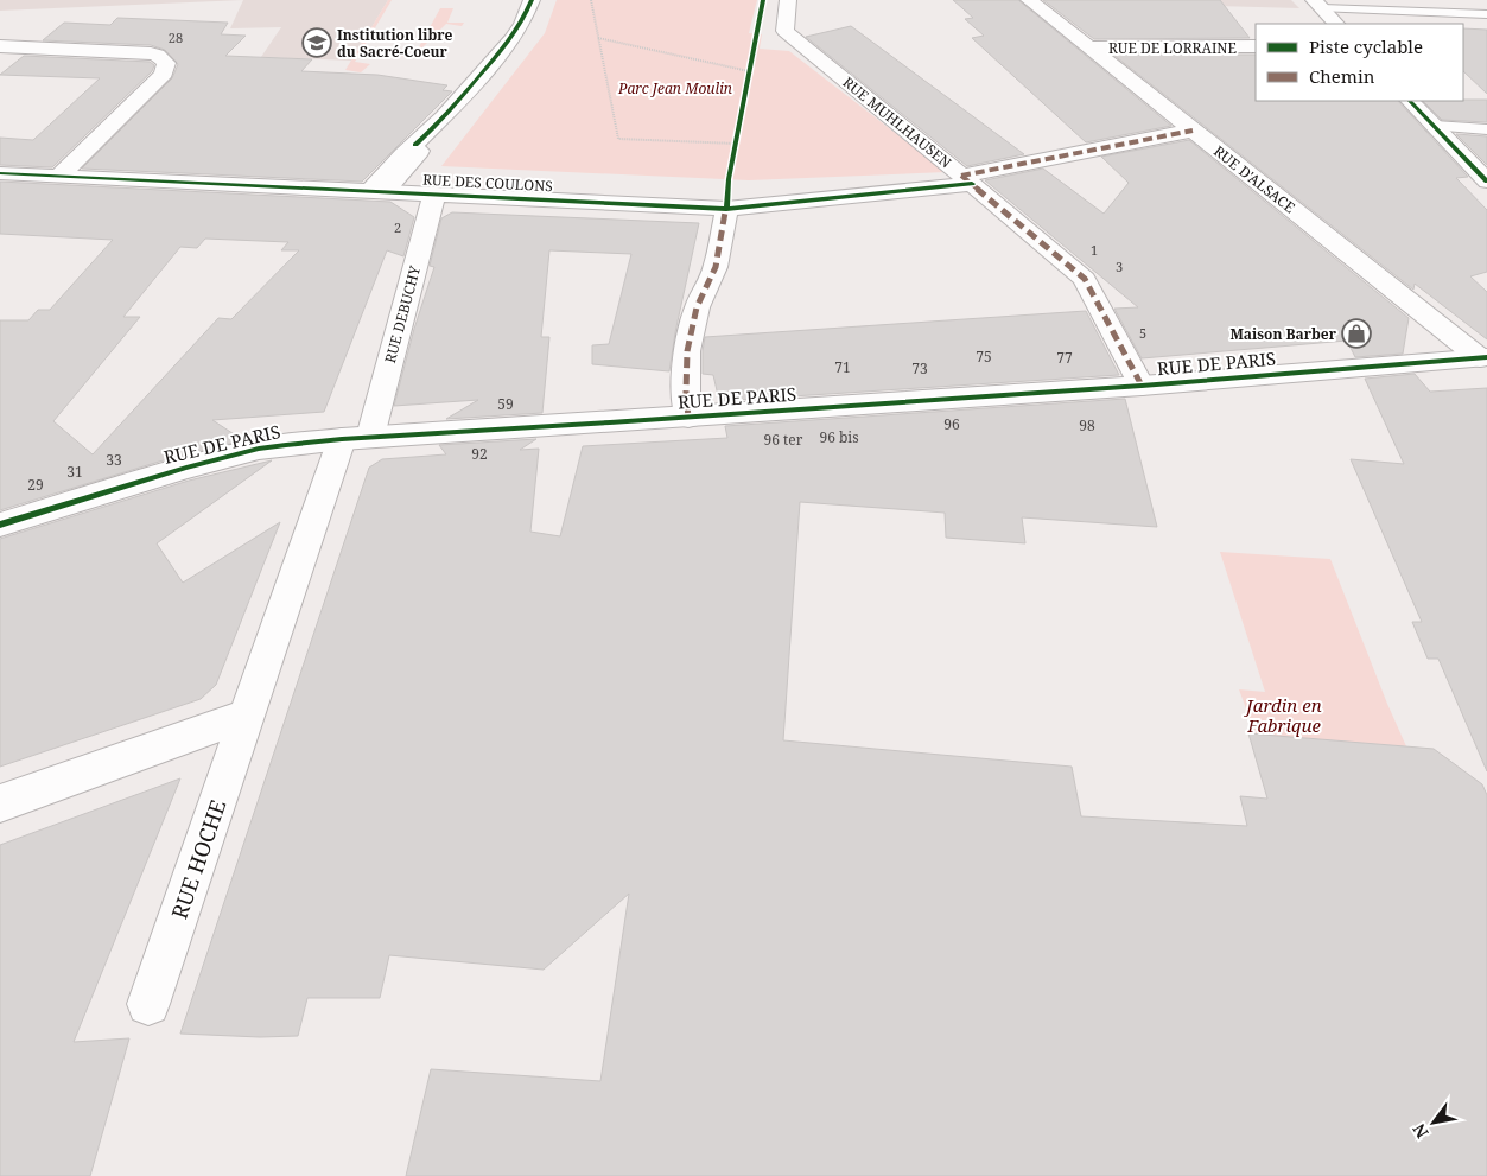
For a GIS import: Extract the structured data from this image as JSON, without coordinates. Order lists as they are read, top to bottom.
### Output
{
  "streets": {
    "street": [
      "RUE DE LORRAINE",
      "RUE MUHLHAUSEN",
      "RUE D'ALSACE",
      "RUE DES COULONS",
      "RUE DEBUCHY",
      "RUE DE PARIS",
      "RUE HOCHE"
    ]
  },
  "crossings": [
    ["RUE DE LORRAINE", "RUE D'ALSACE"],
    ["RUE MUHLHAUSEN", "RUE D'ALSACE"],
    ["RUE MUHLHAUSEN", "RUE DES COULONS"],
    ["RUE D'ALSACE", "RUE DE PARIS"],
    ["RUE DES COULONS", "RUE DEBUCHY"],
    ["RUE DEBUCHY", "RUE DE PARIS"],
    ["RUE DEBUCHY", "RUE HOCHE"],
    ["RUE DE PARIS", "RUE HOCHE"]
  ],
  "parks": ["Parc Jean Moulin", "Jardin en Fabrique"],
  "places": {
    "school or university": ["Institution libre du Sacré-Coeur"],
    "shop": ["Maison Barber"]
  },
  "house_numbers": [
    "28",
    "2",
    "1",
    "3",
    "5",
    "75",
    "77",
    "71",
    "73",
    "59",
    "96",
    "98",
    "96 bis",
    "96 ter",
    "92",
    "33",
    "31",
    "29"
  ],
  "legend": ["Piste cyclable", "Chemin"],
  "north": "bottom left"
}
